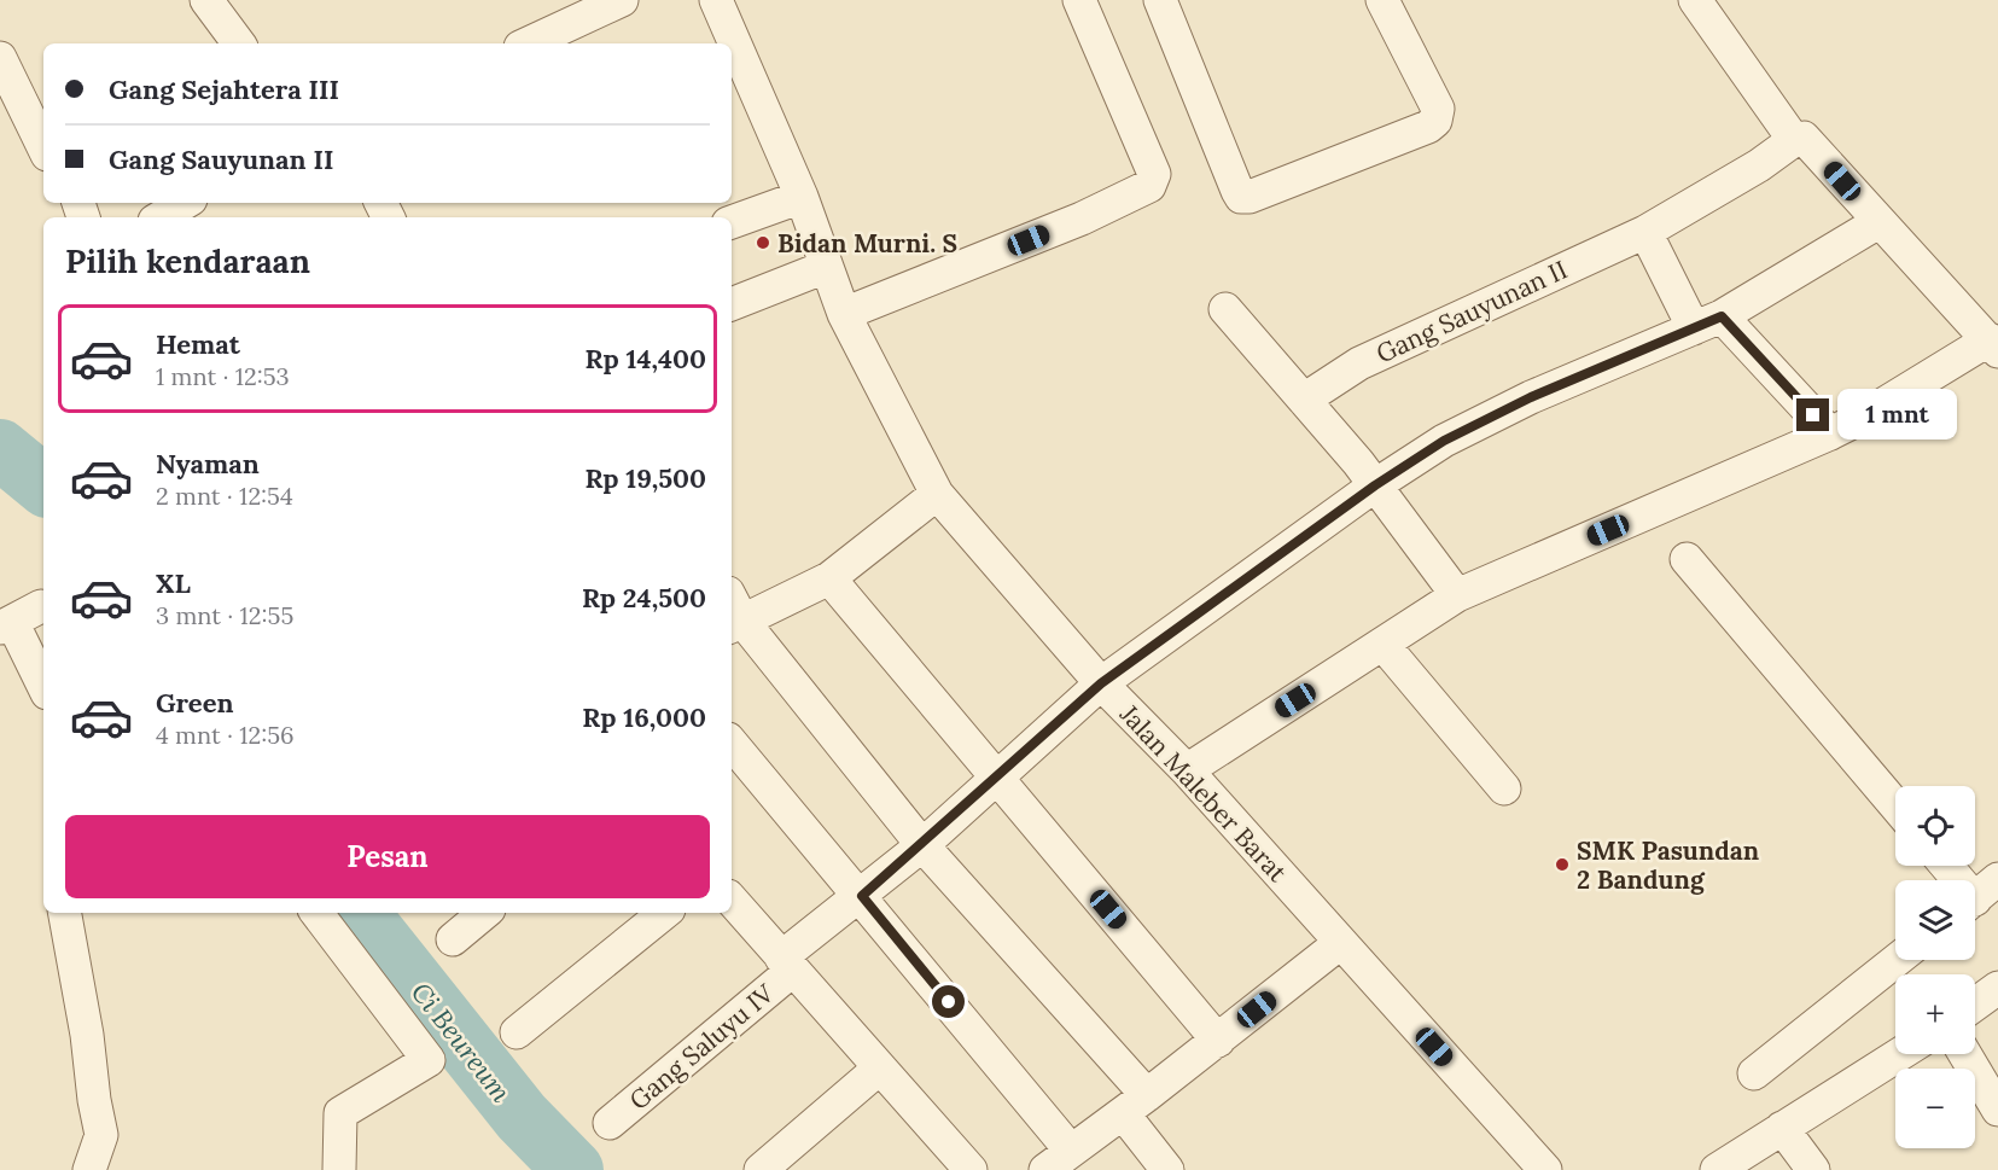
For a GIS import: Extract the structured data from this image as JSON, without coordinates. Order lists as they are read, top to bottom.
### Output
{
  "streets": {
    "street": ["Gang Sauyunan II", "Jalan Maleber Barat", "Gang Saluyu IV"]
  },
  "crossings": [
    ["Jalan Maleber Barat", "Gang Saluyu IV"]
  ],
  "water": ["Ci Beureum"],
  "places": ["Bidan Murni. S", "SMK Pasundan 2 Bandung"],
  "page": {
    "banner": ["Gang Sejahtera III", "Gang Sauyunan II"],
    "heading": "Pilih kendaraan",
    "list": [
      {
        "name": "Hemat",
        "note": "1 mnt · 12:53",
        "value": "Rp 14,400"
      },
      {
        "name": "Nyaman",
        "note": "2 mnt · 12:54",
        "value": "Rp 19,500"
      },
      {
        "name": "XL",
        "note": "3 mnt · 12:55",
        "value": "Rp 24,500"
      },
      {
        "name": "Green",
        "note": "4 mnt · 12:56",
        "value": "Rp 16,000"
      }
    ],
    "bubble": "1 mnt",
    "map_buttons": ["+", "−"],
    "buttons": "Pesan"
  }
}
